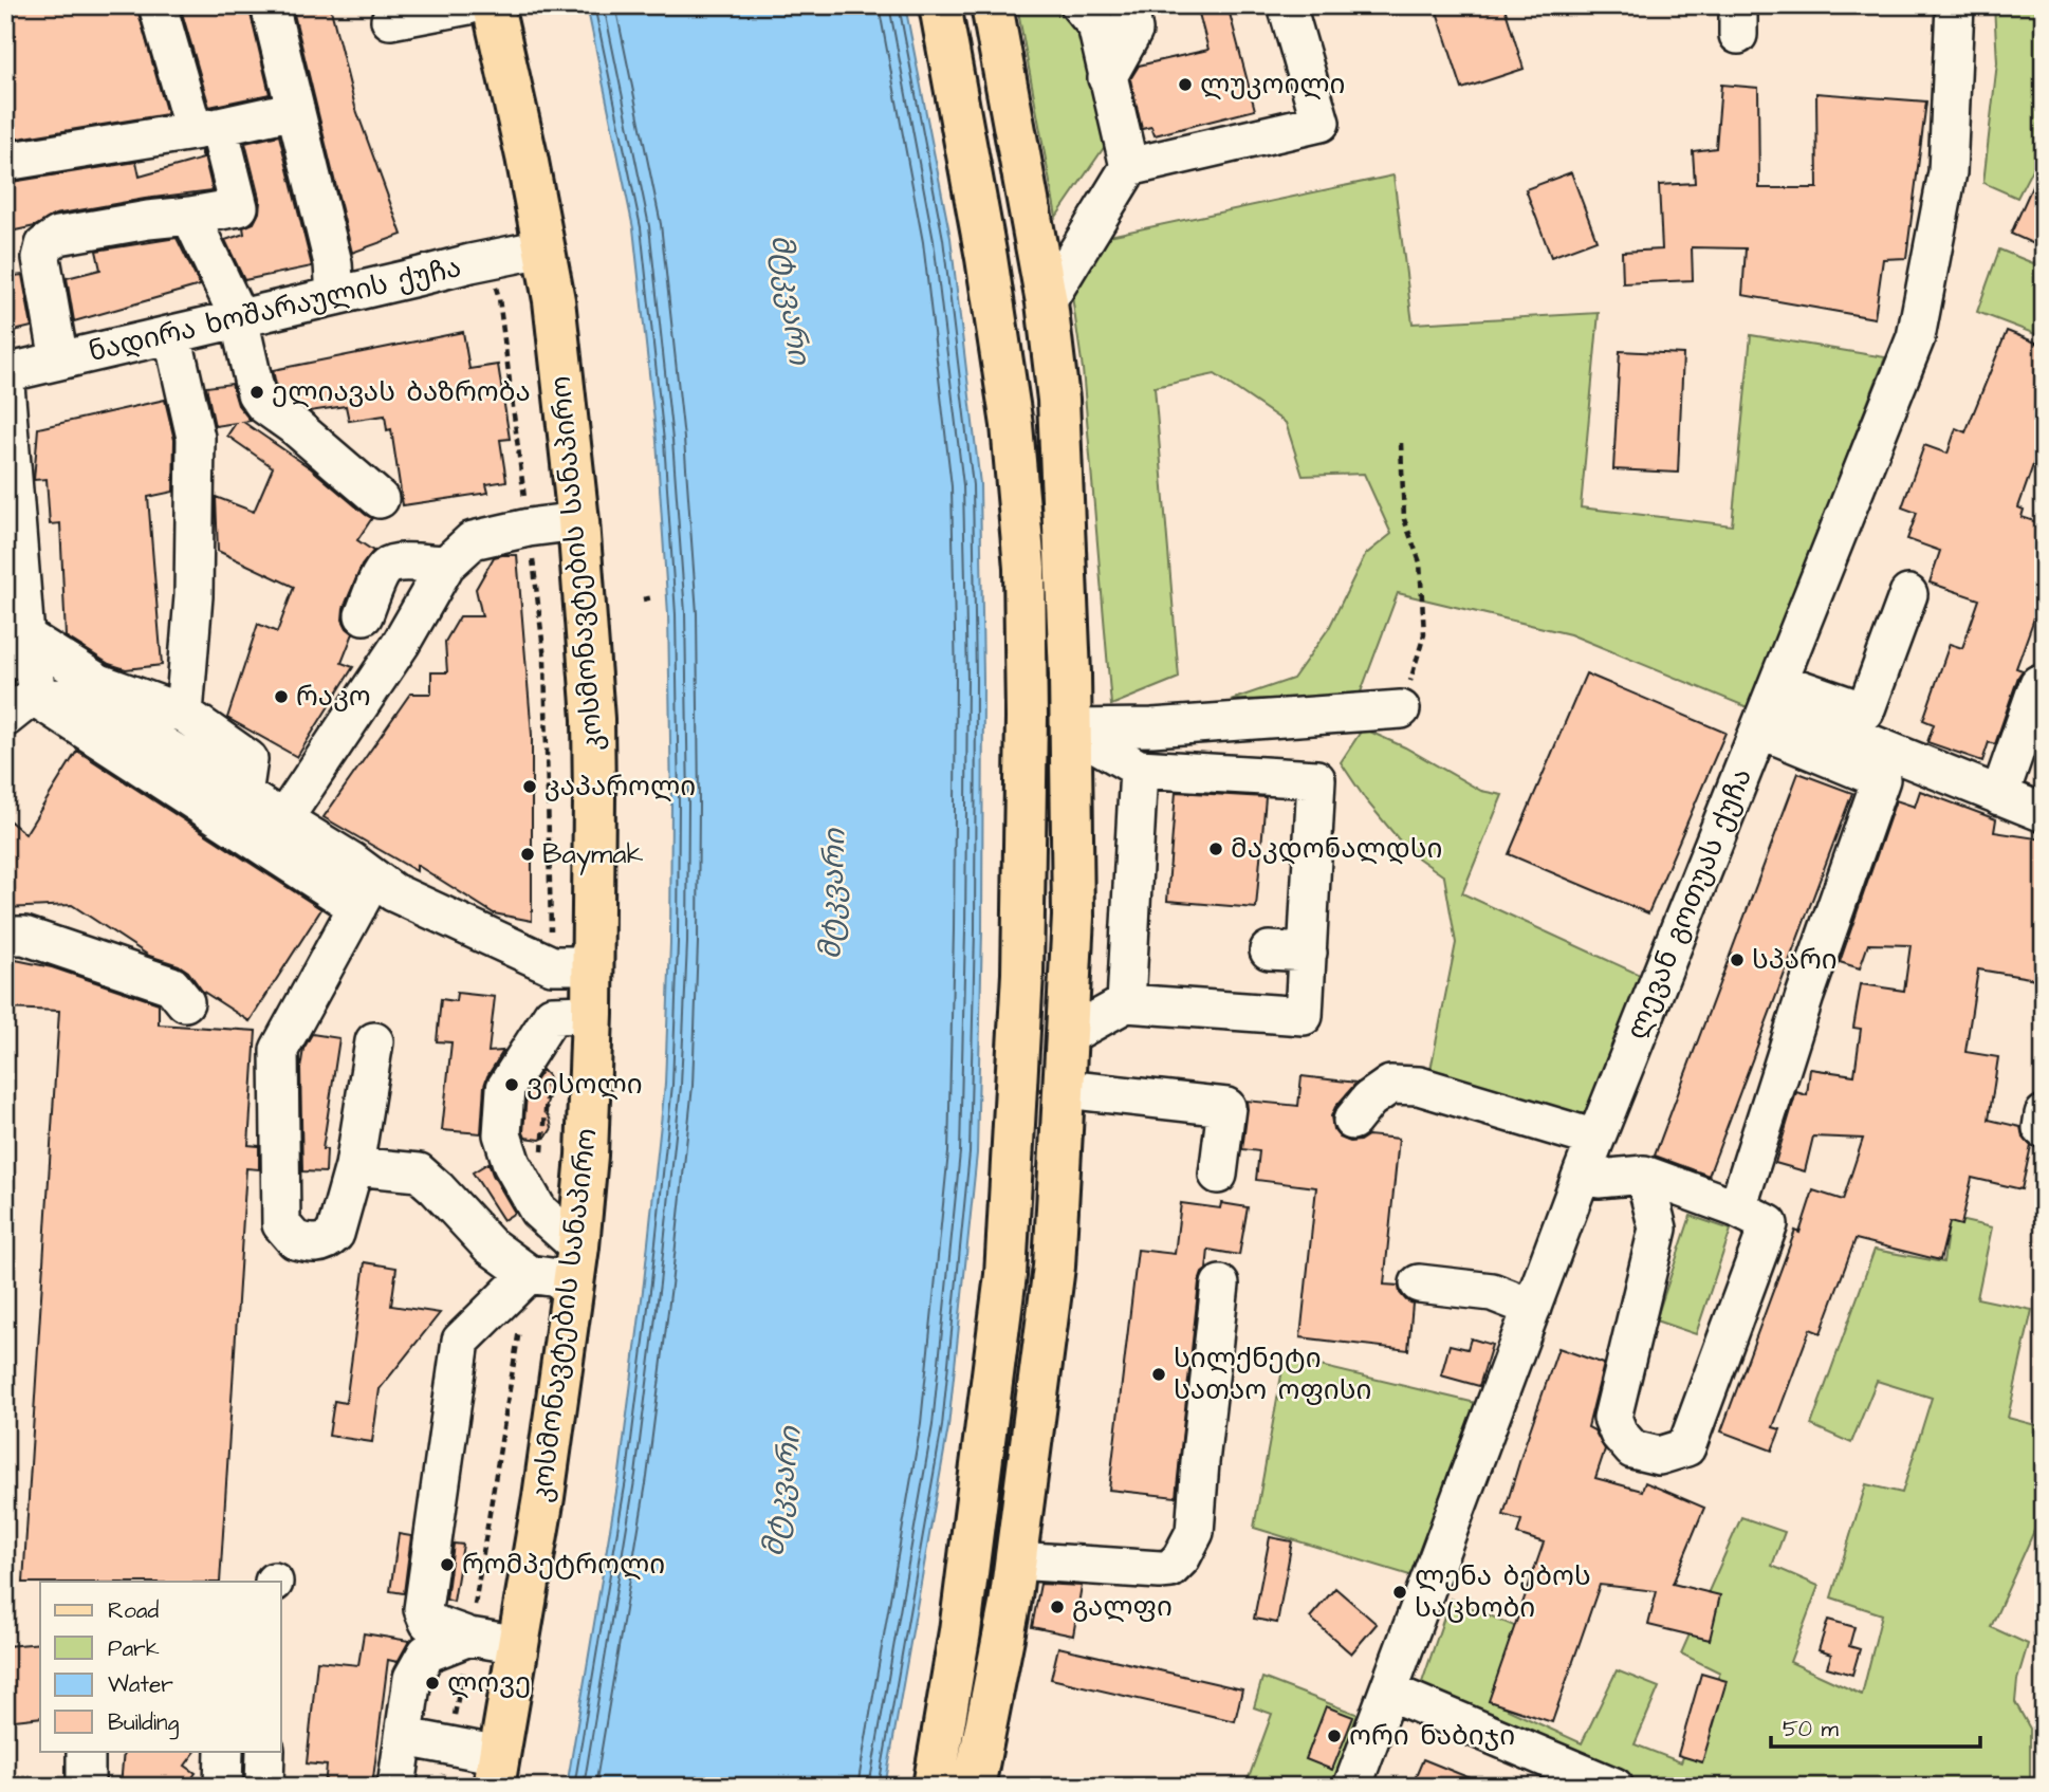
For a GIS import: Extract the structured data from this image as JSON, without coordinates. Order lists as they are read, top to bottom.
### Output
{
  "streets": {
    "main road": ["კოსმონავტების სანაპირო"],
    "street": ["ნადირა ხოშარაულის ქუჩა", "ლევან გოთუას ქუჩა"]
  },
  "crossings": [
    ["ნადირა ხოშარაულის ქუჩა", "კოსმონავტების სანაპირო"]
  ],
  "water": ["მტკვარი"],
  "places": [
    "ლუკოილი",
    "ელიავას ბაზრობა",
    "რაკო",
    "კაპაროლი",
    "მაკდონალდსი",
    "Baymak",
    "სპარი",
    "ვისოლი",
    "სილქნეტი სათაო ოფისი",
    "რომპეტროლი",
    "ლენა ბებოს საცხობი",
    "გალფი",
    "ლოვე",
    "ორი ნაბიჯი"
  ],
  "legend": [
    "Road",
    "Park",
    "Water",
    "Building"
  ],
  "scale_bar": "50 m"
}
